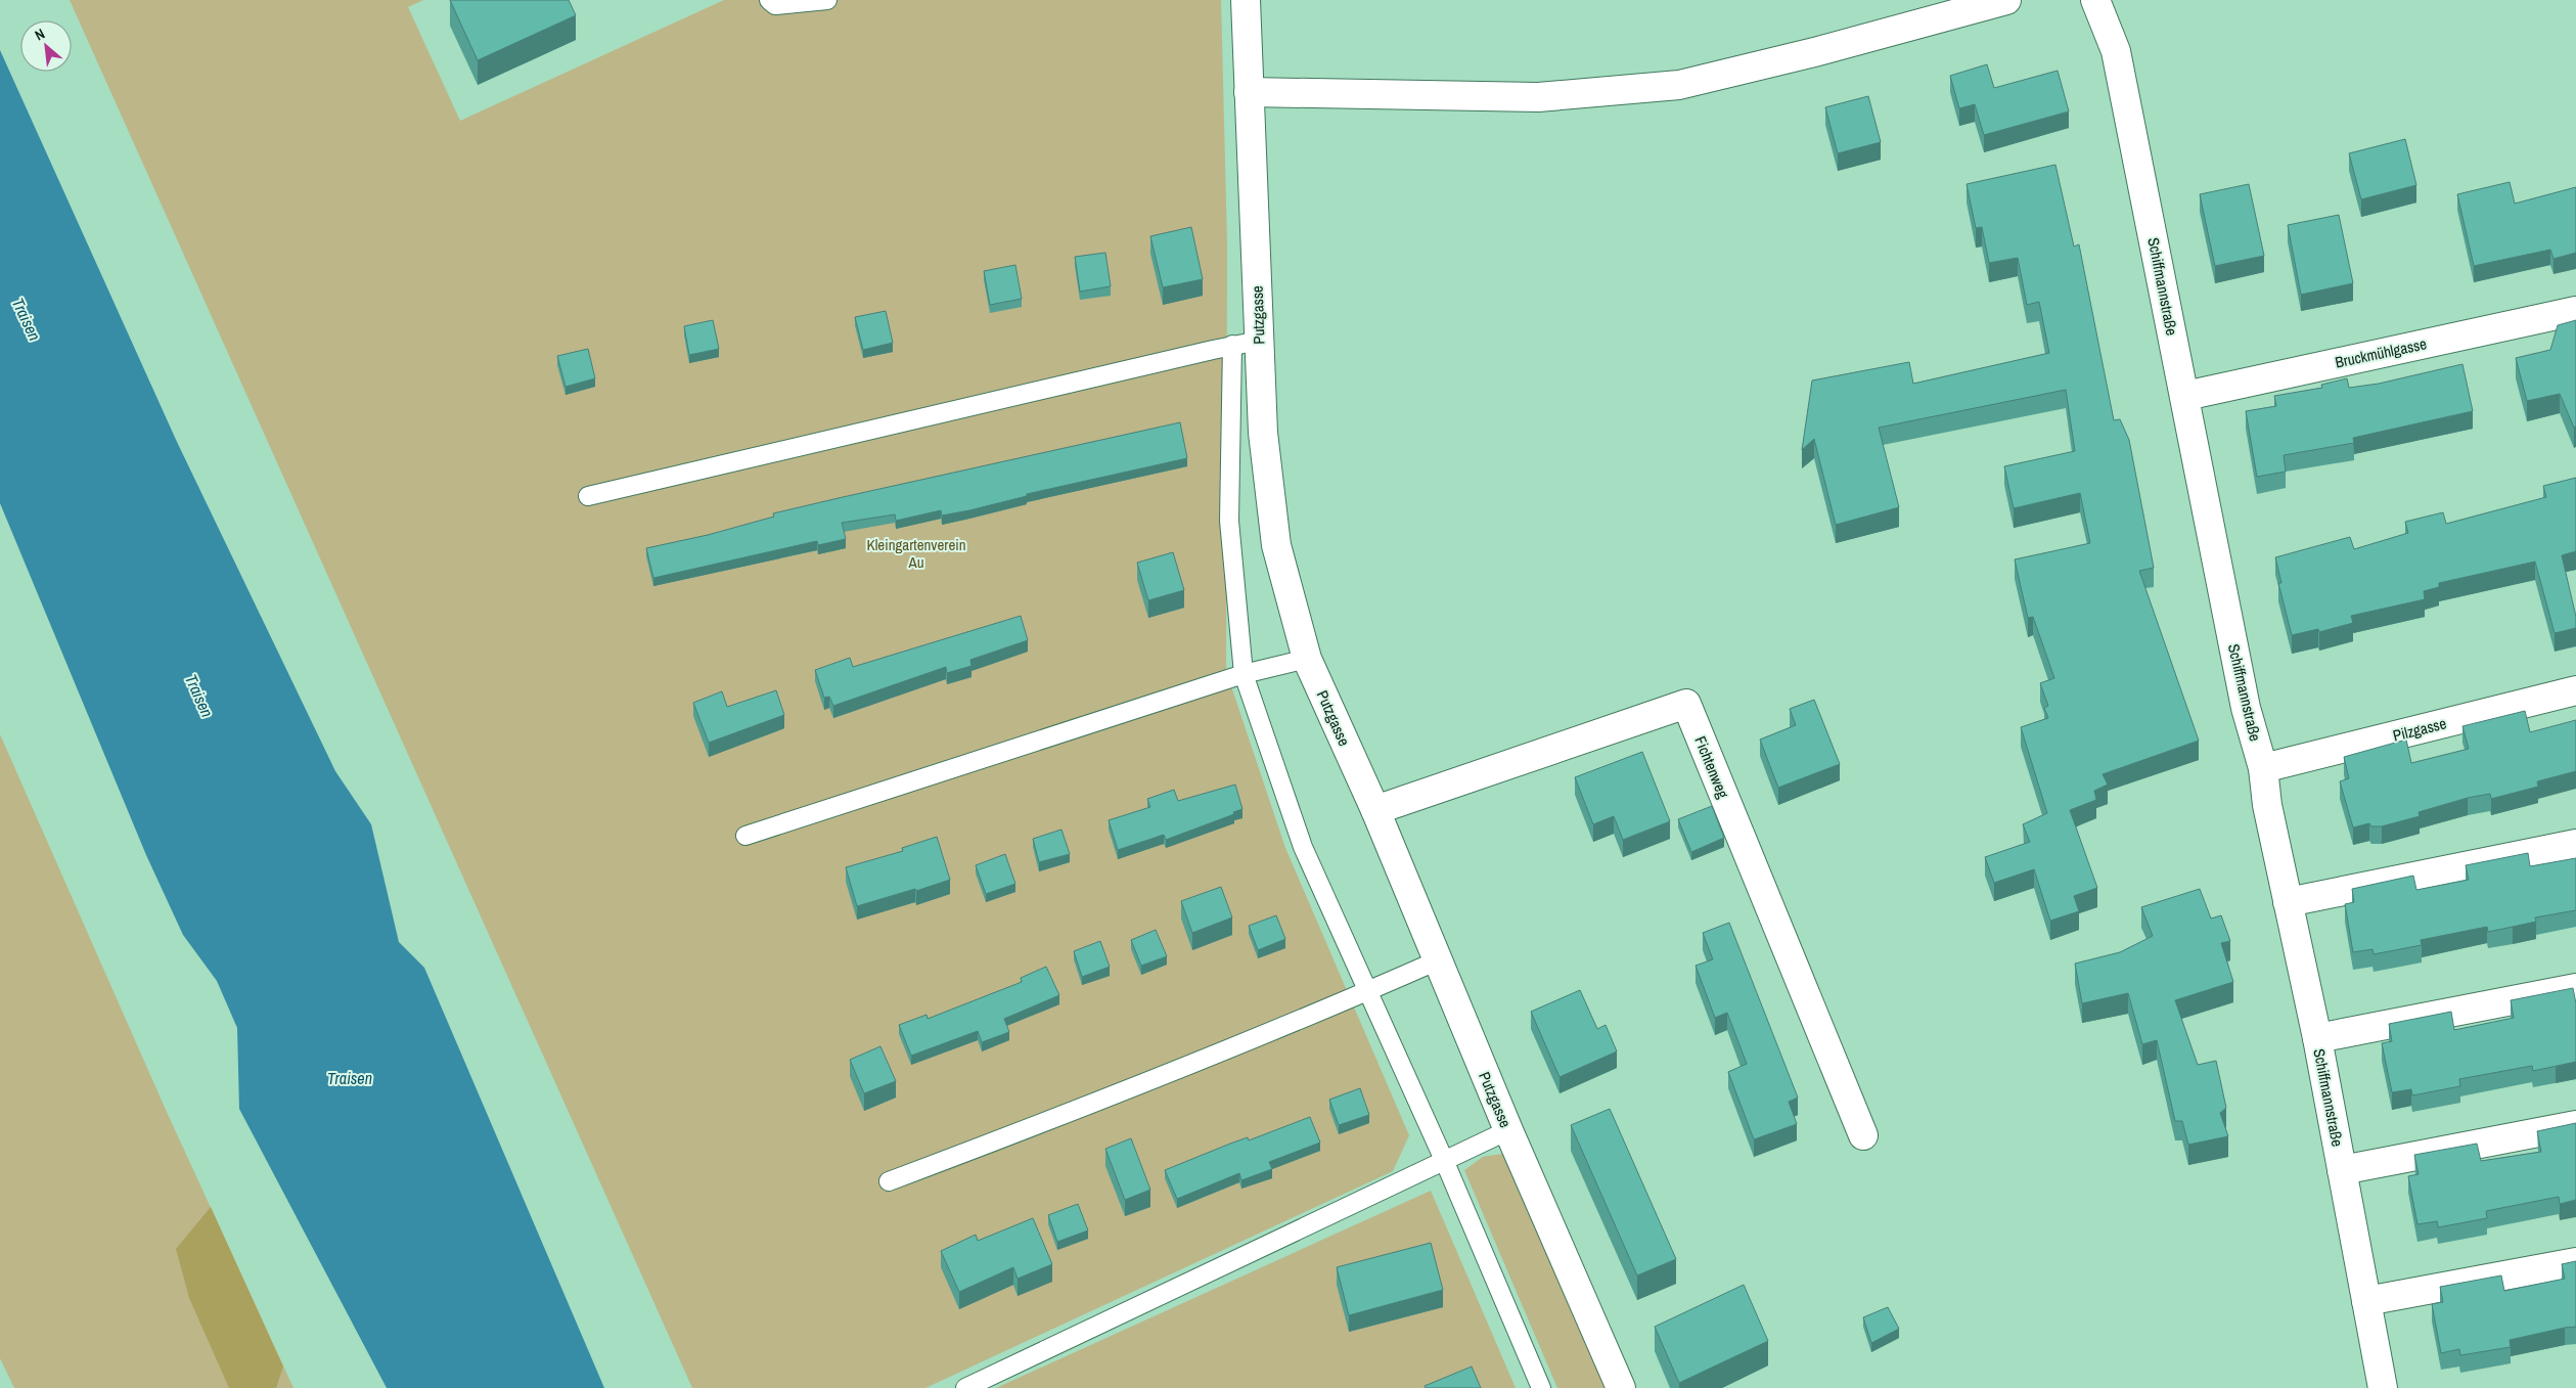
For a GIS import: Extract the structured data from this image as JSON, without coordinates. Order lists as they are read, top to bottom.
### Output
{
  "streets": {
    "street": [
      "Schiffmannstraße",
      "Putzgasse",
      "Bruckmühlgasse",
      "Pilzgasse",
      "Fichtenweg"
    ]
  },
  "crossings": [
    ["Schiffmannstraße", "Bruckmühlgasse"],
    ["Schiffmannstraße", "Pilzgasse"],
    ["Putzgasse", "Fichtenweg"]
  ],
  "water": ["Traisen"],
  "parks": ["Kleingartenverein Au"],
  "north": "top left"
}
